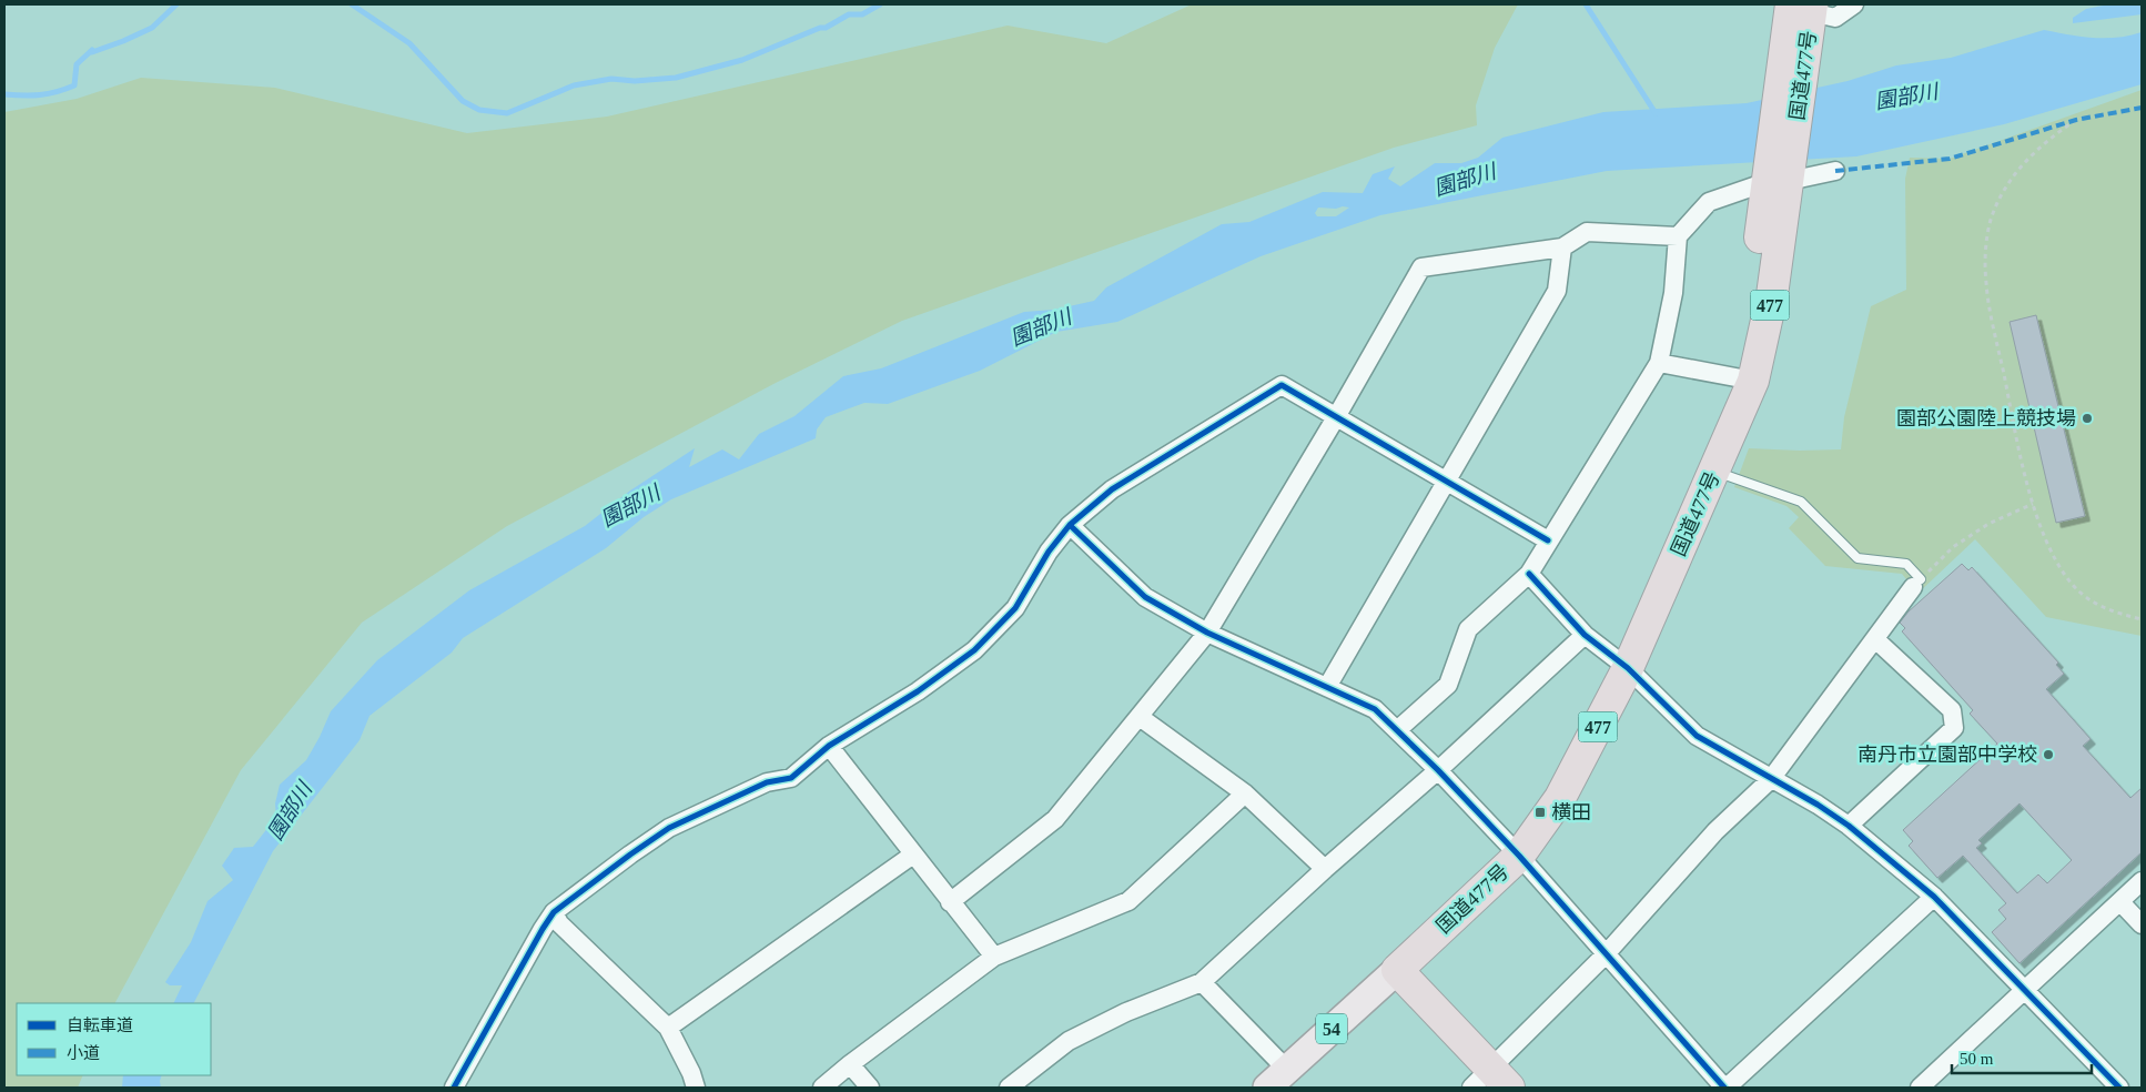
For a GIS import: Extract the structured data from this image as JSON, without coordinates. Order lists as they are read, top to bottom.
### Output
{
  "streets": {
    "highway": ["国道477号", "477"],
    "main road": ["54"]
  },
  "crossings": [
    ["国道477号", "54"]
  ],
  "water": ["園部川"],
  "places": {
    "other": ["園部公園陸上競技場", "南丹市立園部中学校"],
    "transit": ["横田"]
  },
  "legend": ["自転車道", "小道"],
  "scale_bar": "50 m"
}
